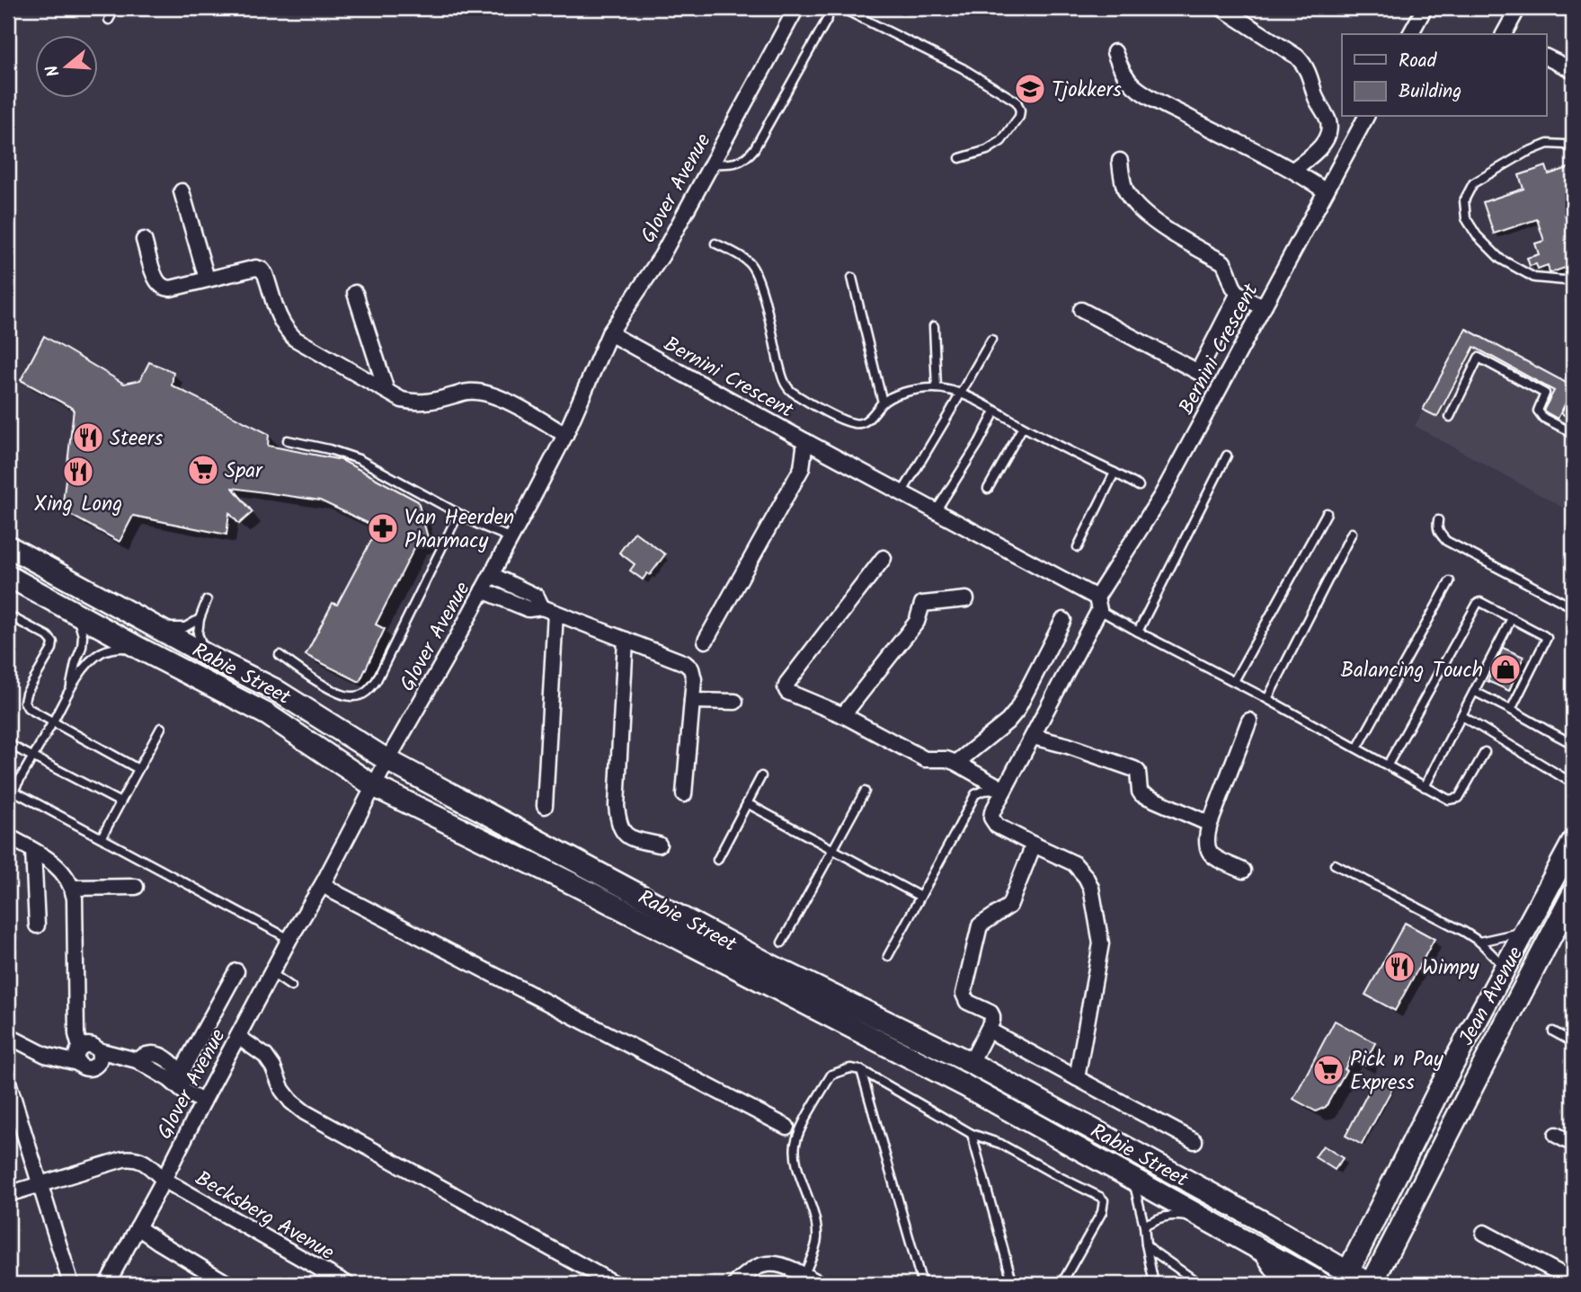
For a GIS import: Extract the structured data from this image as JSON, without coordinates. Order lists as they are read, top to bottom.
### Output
{
  "streets": {
    "main road": ["Rabie Street", "Jean Avenue"],
    "street": ["Glover Avenue", "Bernini Crescent", "Becksberg Avenue"]
  },
  "crossings": [
    ["Glover Avenue", "Bernini Crescent"],
    ["Glover Avenue", "Rabie Street"],
    ["Glover Avenue", "Becksberg Avenue"],
    ["Rabie Street", "Jean Avenue"]
  ],
  "places": {
    "school or university": ["Tjokkers"],
    "restaurant": ["Steers", "Xing Long", "Wimpy"],
    "supermarket": ["Spar", "Pick n Pay Express"],
    "pharmacy": ["Van Heerden Pharmacy"],
    "shop": ["Balancing Touch"]
  },
  "legend": ["Road", "Building"],
  "north": "left"
}
